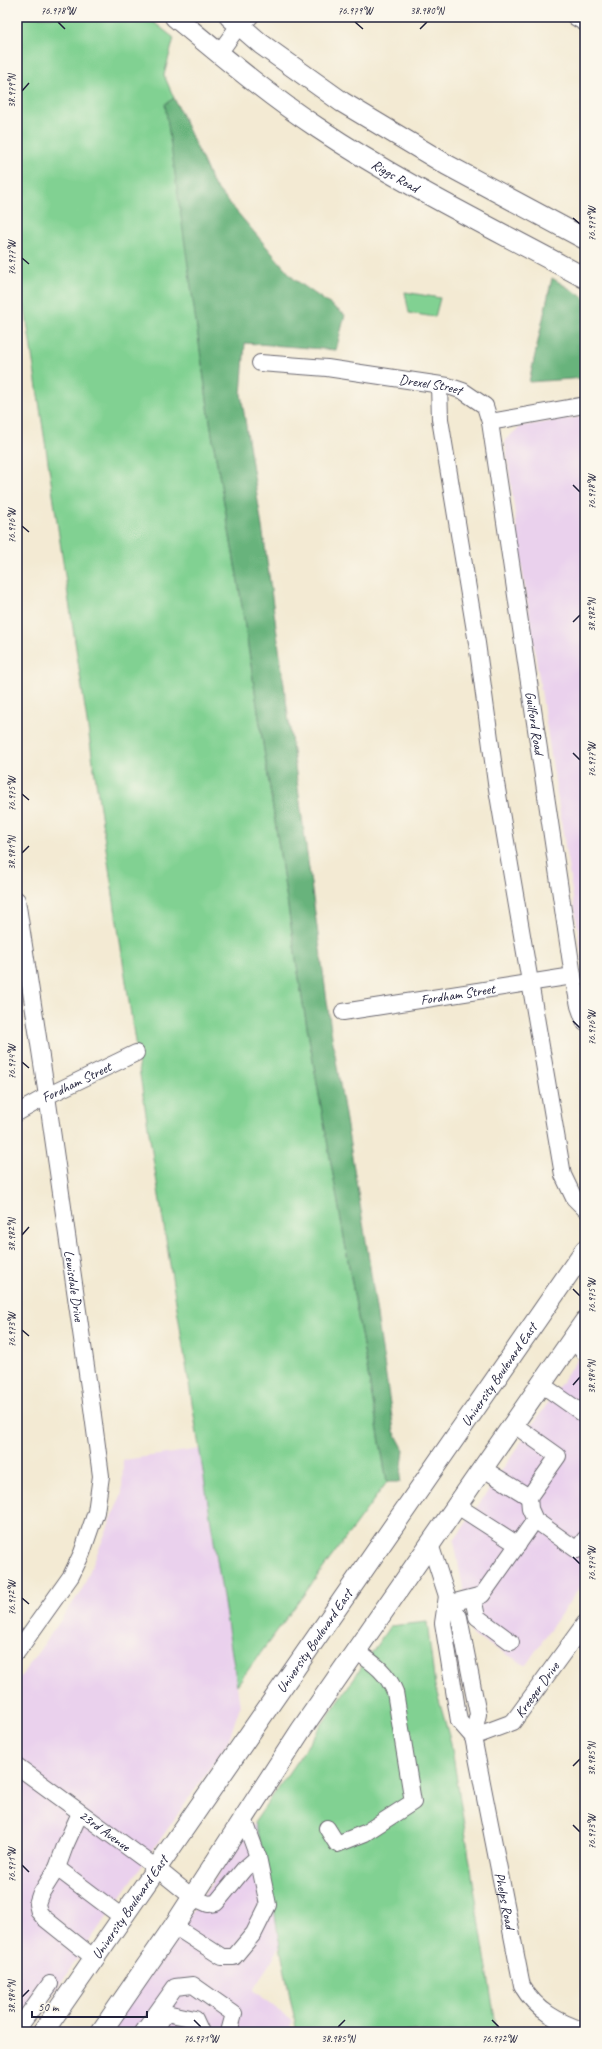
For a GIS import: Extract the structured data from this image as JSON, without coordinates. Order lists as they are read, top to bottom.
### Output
{
  "streets": {
    "main road": ["Riggs Road", "University Boulevard East"],
    "street": [
      "Drexel Street",
      "Guilford Road",
      "Fordham Street",
      "Lewisdale Drive",
      "Kreeger Drive",
      "23rd Avenue",
      "Phelps Road"
    ]
  },
  "crossings": [
    ["Drexel Street", "Guilford Road"],
    ["Guilford Road", "Fordham Street"],
    ["Fordham Street", "Lewisdale Drive"],
    ["University Boulevard East", "23rd Avenue"],
    ["Kreeger Drive", "Phelps Road"]
  ],
  "scale_bar": "50 m",
  "coordinates": [
    "76.978°W",
    "76.979°W",
    "38.980°N",
    "38.979°N",
    "76.977°W",
    "76.976°W",
    "38.982°N",
    "76.975°W",
    "38.981°N",
    "76.974°W",
    "76.973°W",
    "38.984°N",
    "76.972°W",
    "38.985°N",
    "76.971°W"
  ]
}
